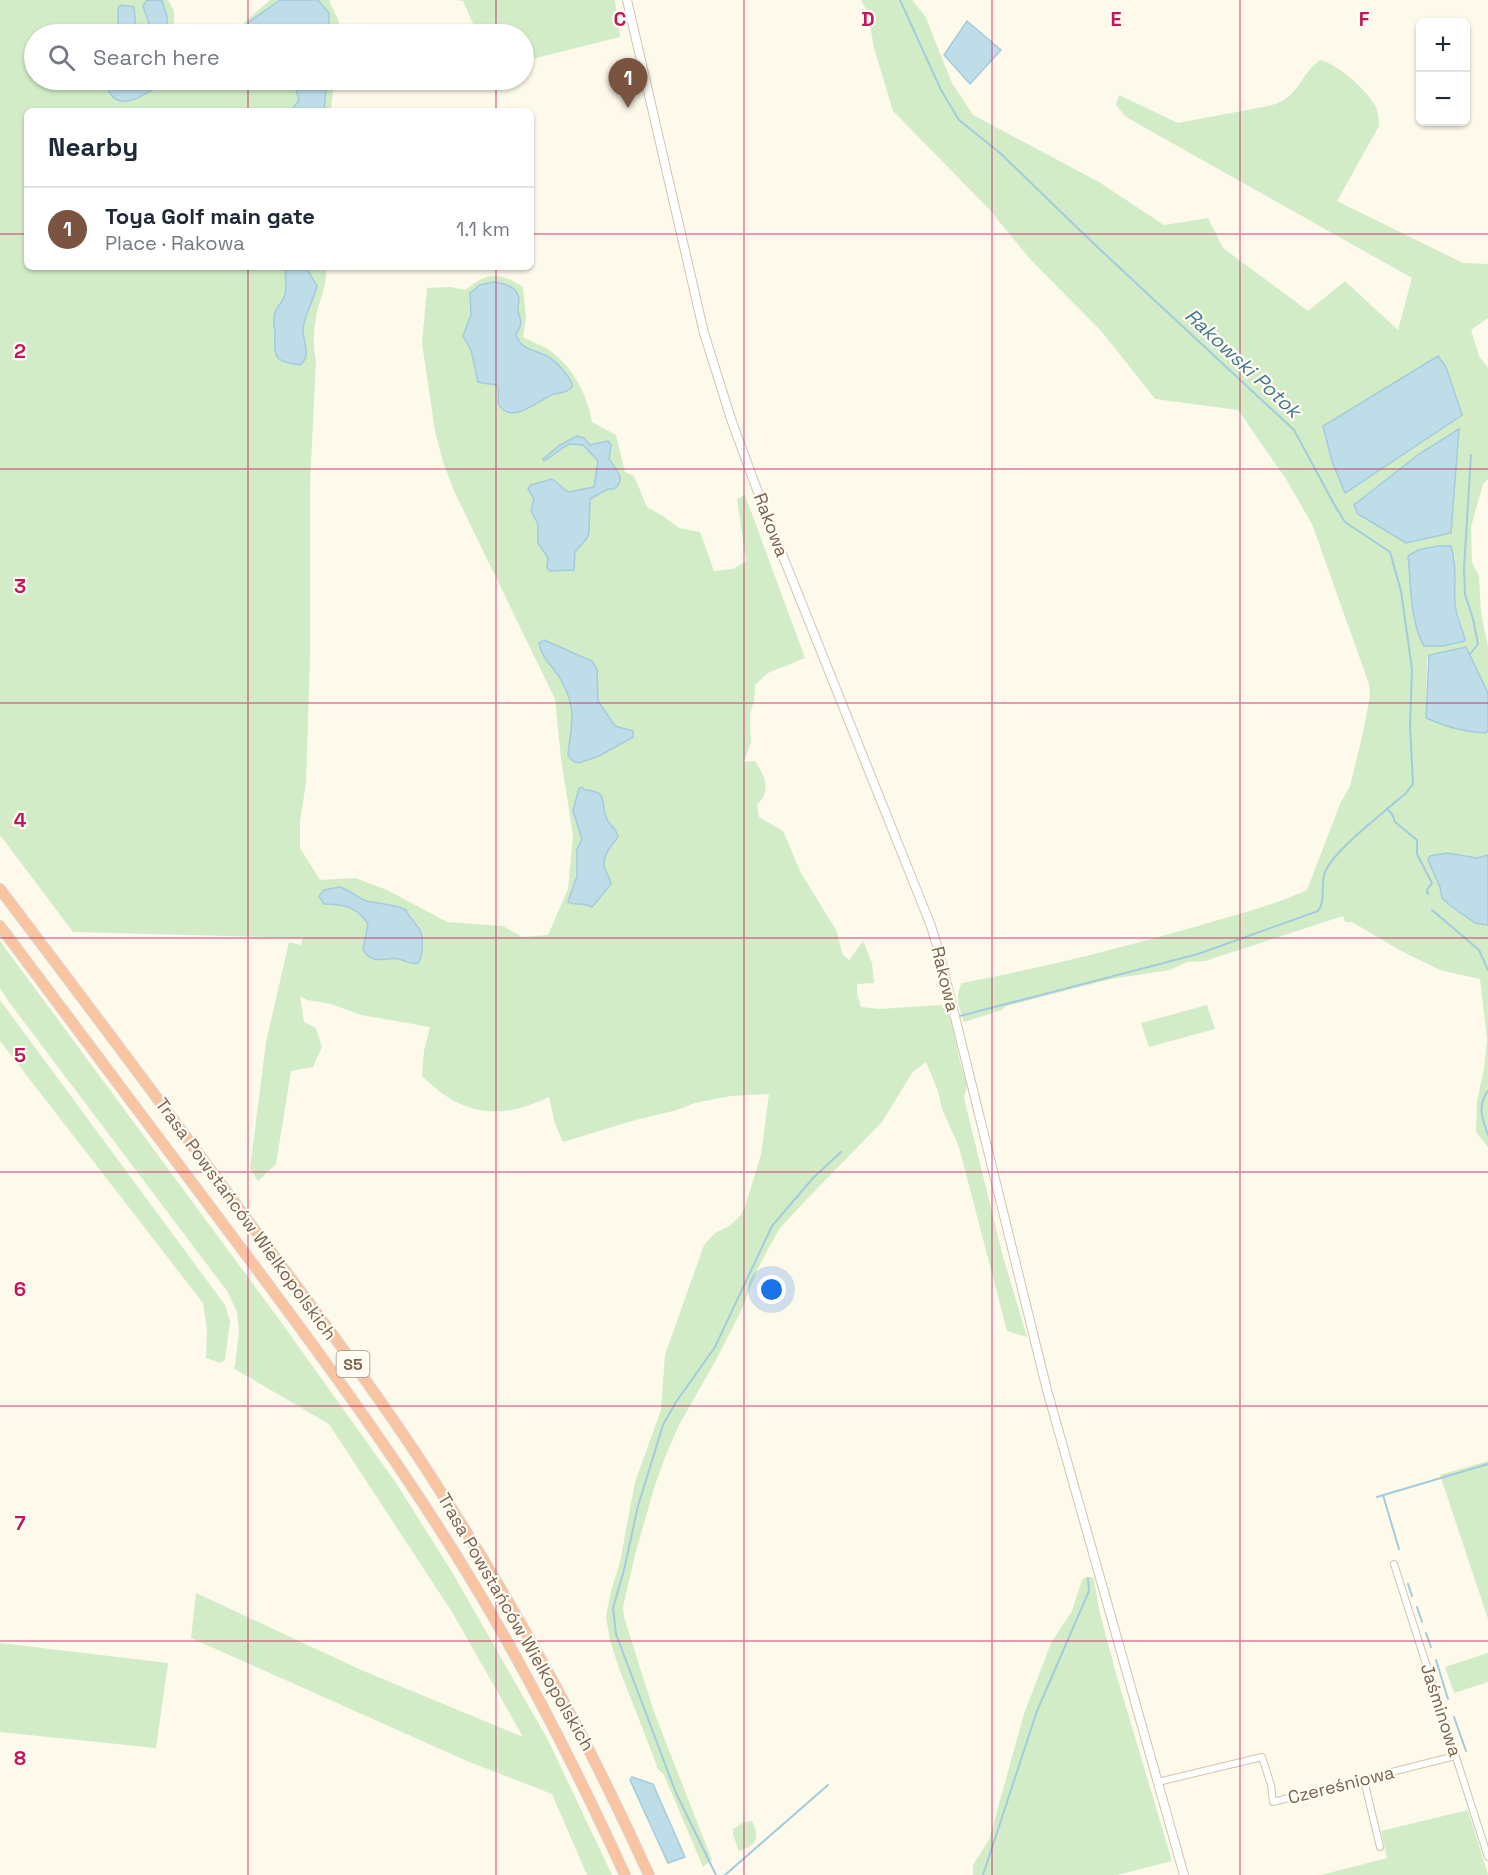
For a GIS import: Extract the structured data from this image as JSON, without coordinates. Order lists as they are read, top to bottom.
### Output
{
  "streets": {
    "highway": ["Trasa Powstańców Wielkopolskich", "S5"],
    "street": ["Rakowa", "Jaśminowa", "Czereśniowa"]
  },
  "crossings": [
    ["Rakowa", "Czereśniowa"],
    ["Jaśminowa", "Czereśniowa"]
  ],
  "water": ["Rakowski Potok"],
  "page": {
    "map_buttons": ["+", "−"],
    "search": "Search here",
    "pins": "1",
    "heading": "Nearby",
    "list": [
      {
        "mark": "1",
        "name": "Toya Golf main gate",
        "note": "Place · Rakowa",
        "value": "1.1 km"
      }
    ]
  },
  "grid": {
    "columns": [
      "C",
      "D",
      "E",
      "F"
    ],
    "rows": [
      "2",
      "3",
      "4",
      "5",
      "6",
      "7",
      "8"
    ]
  }
}
